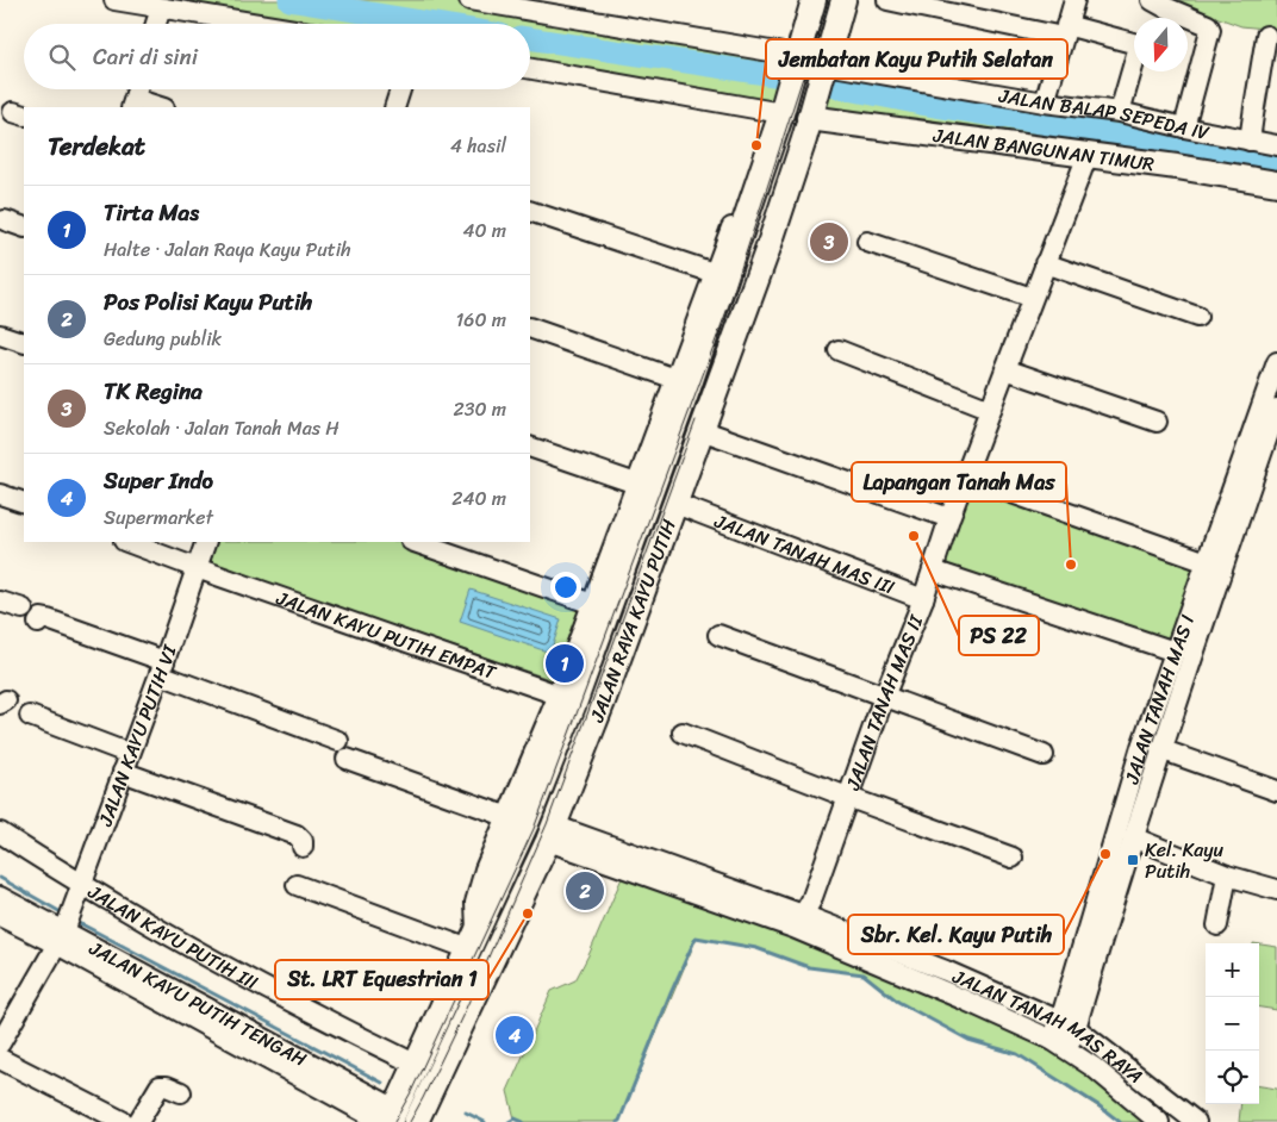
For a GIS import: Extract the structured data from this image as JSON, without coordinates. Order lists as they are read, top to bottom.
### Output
{
  "streets": {
    "main road": ["JALAN BANGUNAN TIMUR", "JALAN RAYA KAYU PUTIH"],
    "street": [
      "JALAN BALAP SEPEDA IV",
      "JALAN TANAH MAS III",
      "JALAN KAYU PUTIH EMPAT",
      "JALAN TANAH MAS I",
      "JALAN TANAH MAS II",
      "JALAN KAYU PUTIH VI",
      "JALAN KAYU PUTIH III",
      "JALAN KAYU PUTIH TENGAH",
      "JALAN TANAH MAS RAYA"
    ]
  },
  "crossings": [
    ["JALAN BALAP SEPEDA IV", "JALAN RAYA KAYU PUTIH"],
    ["JALAN BANGUNAN TIMUR", "JALAN RAYA KAYU PUTIH"],
    ["JALAN BANGUNAN TIMUR", "JALAN TANAH MAS II"],
    ["JALAN TANAH MAS III", "JALAN TANAH MAS II"],
    ["JALAN RAYA KAYU PUTIH", "JALAN KAYU PUTIH EMPAT"],
    ["JALAN RAYA KAYU PUTIH", "JALAN KAYU PUTIH III"],
    ["JALAN RAYA KAYU PUTIH", "JALAN KAYU PUTIH TENGAH"],
    ["JALAN RAYA KAYU PUTIH", "JALAN TANAH MAS RAYA"],
    ["JALAN KAYU PUTIH EMPAT", "JALAN KAYU PUTIH VI"],
    ["JALAN TANAH MAS I", "JALAN TANAH MAS RAYA"],
    ["JALAN TANAH MAS II", "JALAN TANAH MAS RAYA"],
    ["JALAN KAYU PUTIH VI", "JALAN KAYU PUTIH III"],
    ["JALAN KAYU PUTIH VI", "JALAN KAYU PUTIH TENGAH"]
  ],
  "places": {
    "other": [
      "Jembatan Kayu Putih Selatan",
      "PS 22",
      "Lapangan Tanah Mas",
      "Sbr. Kel. Kayu Putih",
      "St. LRT Equestrian 1"
    ],
    "transit": ["Kel. Kayu Putih"]
  },
  "north": "bottom",
  "page": {
    "search": "Cari di sini",
    "heading": ["Terdekat", "4 hasil"],
    "list": [
      {
        "mark": "1",
        "name": "Tirta Mas",
        "note": "Halte · Jalan Raya Kayu Putih",
        "value": "40 m"
      },
      {
        "mark": "2",
        "name": "Pos Polisi Kayu Putih",
        "note": "Gedung publik",
        "value": "160 m"
      },
      {
        "mark": "3",
        "name": "TK Regina",
        "note": "Sekolah · Jalan Tanah Mas H",
        "value": "230 m"
      },
      {
        "mark": "4",
        "name": "Super Indo",
        "note": "Supermarket",
        "value": "240 m"
      }
    ],
    "pins": [
      "3",
      "1",
      "2",
      "4"
    ],
    "map_buttons": ["+", "−"]
  }
}
